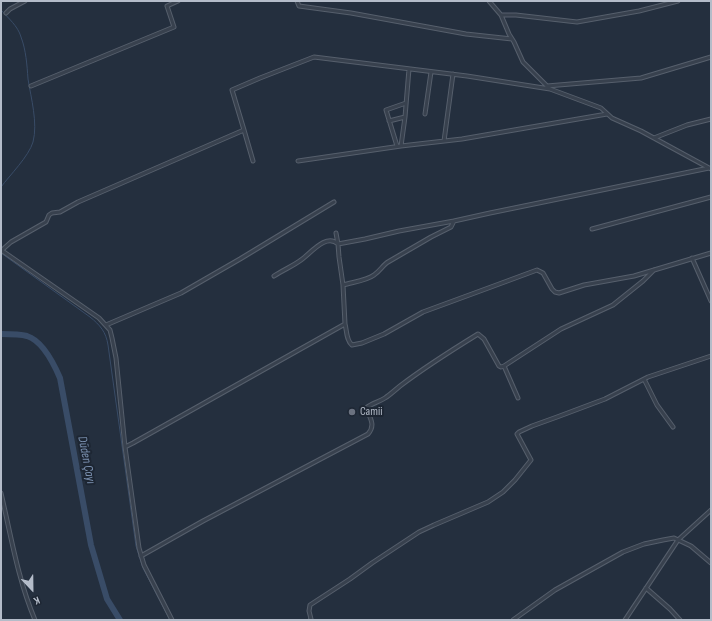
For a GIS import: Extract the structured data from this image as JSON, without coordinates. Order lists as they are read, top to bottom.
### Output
{
  "water": ["Düden Çayı"],
  "places": ["Camii"],
  "north": "bottom"
}
